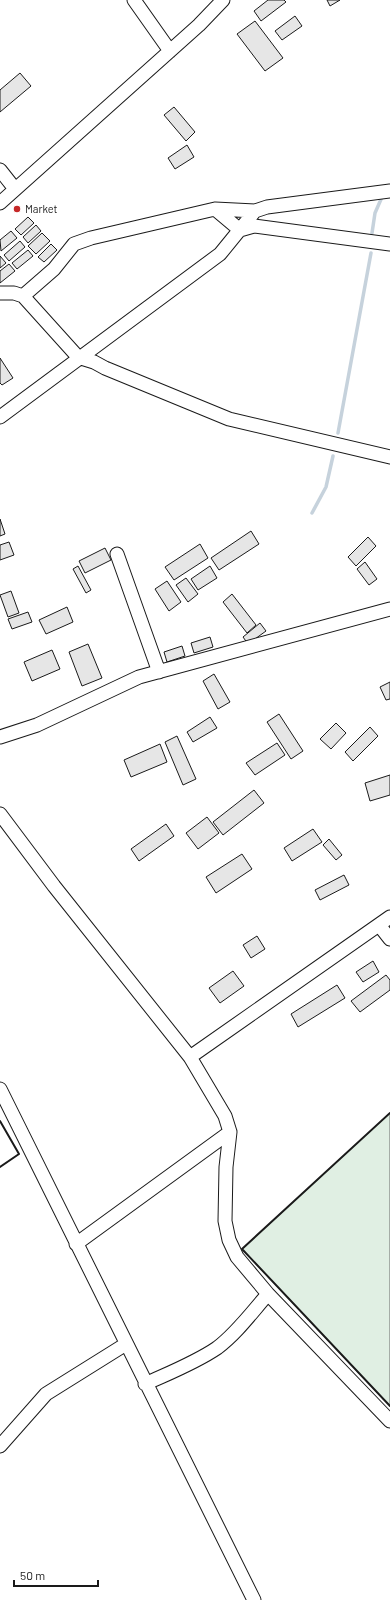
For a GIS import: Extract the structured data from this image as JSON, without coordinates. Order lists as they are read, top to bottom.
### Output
{
  "places": ["Market"],
  "scale_bar": "50 m"
}
